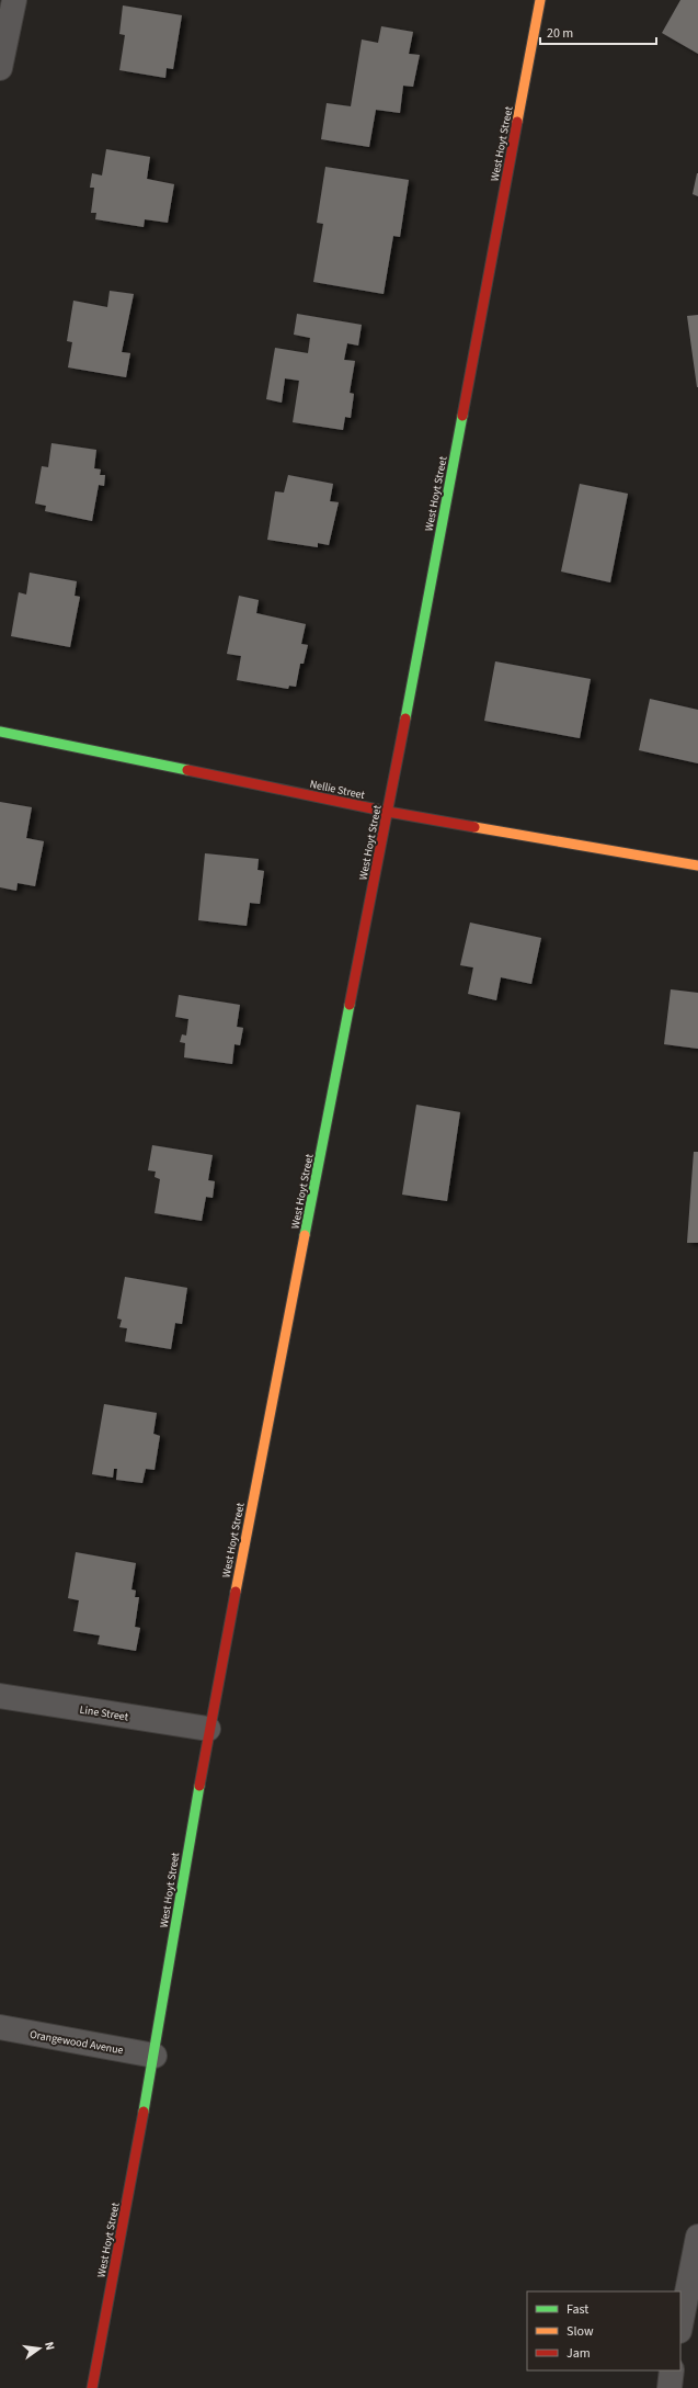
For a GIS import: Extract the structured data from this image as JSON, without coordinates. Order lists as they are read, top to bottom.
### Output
{
  "streets": {
    "street": [
      "West Hoyt Street",
      "Nellie Street",
      "Line Street",
      "Orangewood Avenue"
    ]
  },
  "crossings": [
    ["West Hoyt Street", "Nellie Street"],
    ["West Hoyt Street", "Line Street"],
    ["West Hoyt Street", "Orangewood Avenue"]
  ],
  "legend": ["Fast", "Slow", "Jam"],
  "scale_bar": "20 m",
  "north": "right"
}
